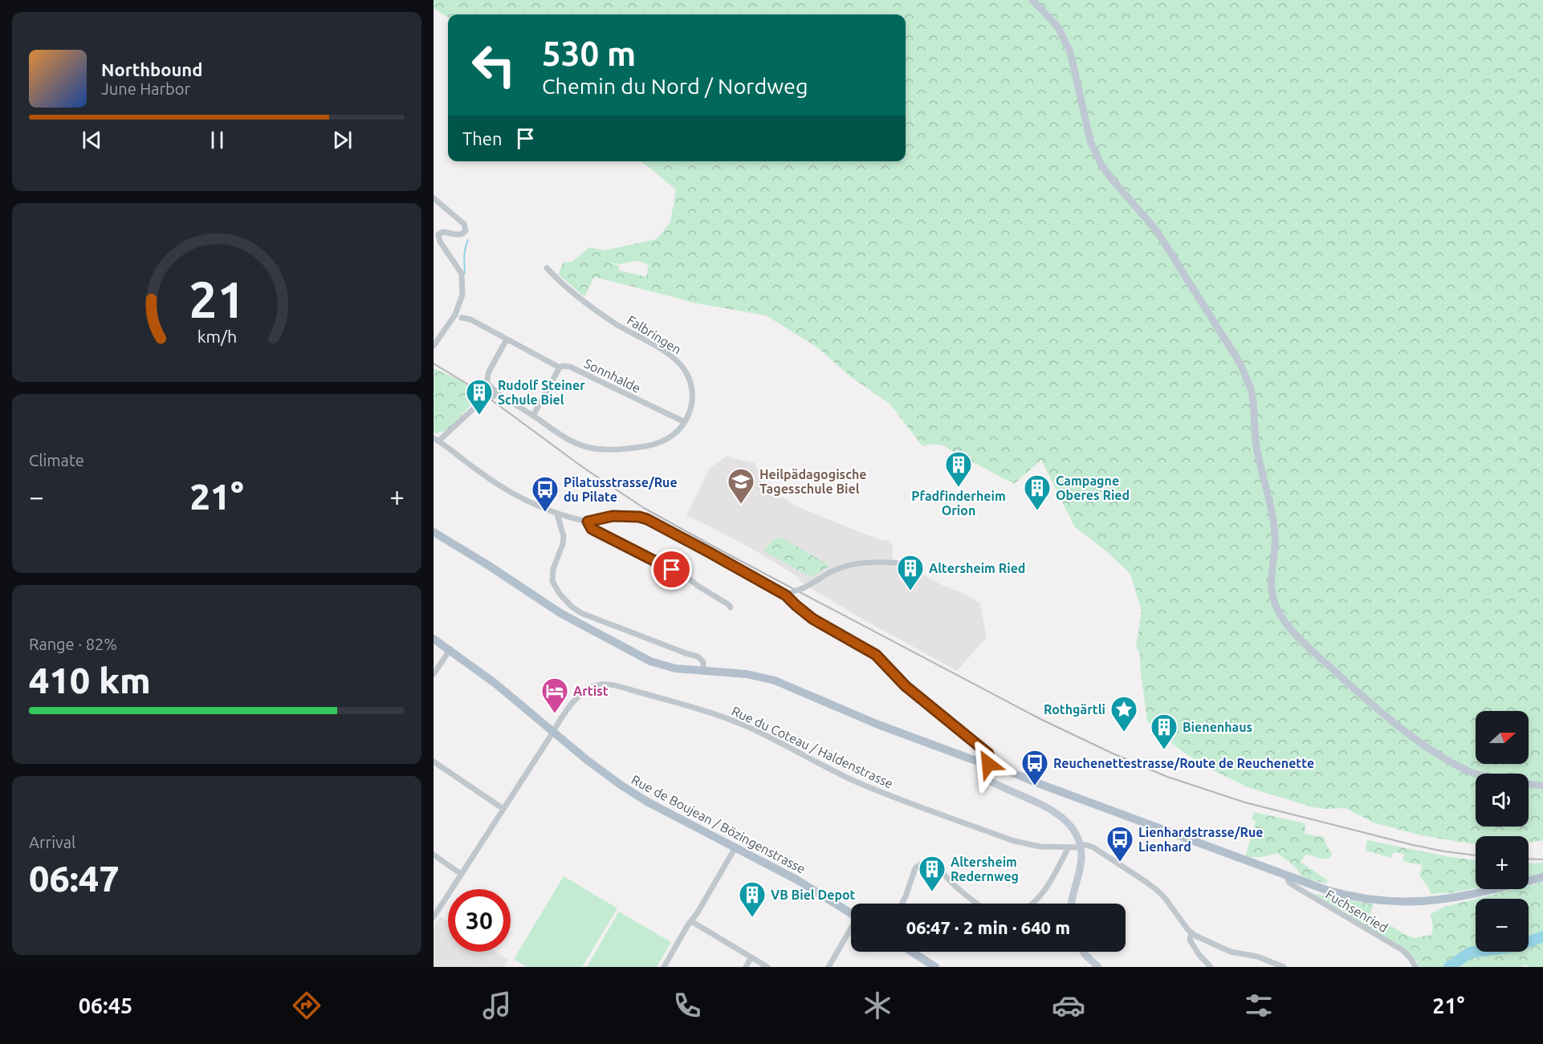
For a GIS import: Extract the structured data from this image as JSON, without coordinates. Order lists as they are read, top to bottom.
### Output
{
  "streets": {
    "main road": ["Rue de Boujean / Bözingenstrasse"],
    "street": [
      "Falbringen",
      "Sonnhalde",
      "Rue du Coteau / Haldenstrasse",
      "Fuchsenried"
    ]
  },
  "crossings": [
    ["Falbringen", "Sonnhalde"],
    ["Rue du Coteau / Haldenstrasse", "Rue de Boujean / Bözingenstrasse"]
  ],
  "places": {
    "building": [
      "Rudolf Steiner Schule Biel",
      "Pfadfinderheim Orion",
      "Campagne Oberes Ried",
      "Altersheim Ried",
      "Bienenhaus",
      "Altersheim Redernweg",
      "VB Biel Depot"
    ],
    "school or university": ["Heilpädagogische Tagesschule Biel"],
    "bus stop": ["Pilatusstrasse/Rue du Pilate", "Reuchenettestrasse/Route de Reuchenette", "Lienhardstrasse/Rue Lienhard"],
    "hotel": ["Artist"],
    "place": ["Rothgärtli"]
  },
  "north": "right",
  "page": {
    "turn": ["530 m", "Chemin du Nord / Nordweg"],
    "song": ["Northbound", "June Harbor"],
    "then": "Then",
    "tile": [
      "Climate",
      ["Range · 82%", "410 km"],
      ["Arrival", "06:47"]
    ],
    "heat": ["−", "21°", "+"],
    "map_buttons": ["+", "−"],
    "limit": "30",
    "trip": "06:47 · 2 min · 640 m",
    "tabs": ["06:45", "21°"],
    "gauge": ["21", "km/h"]
  }
}
